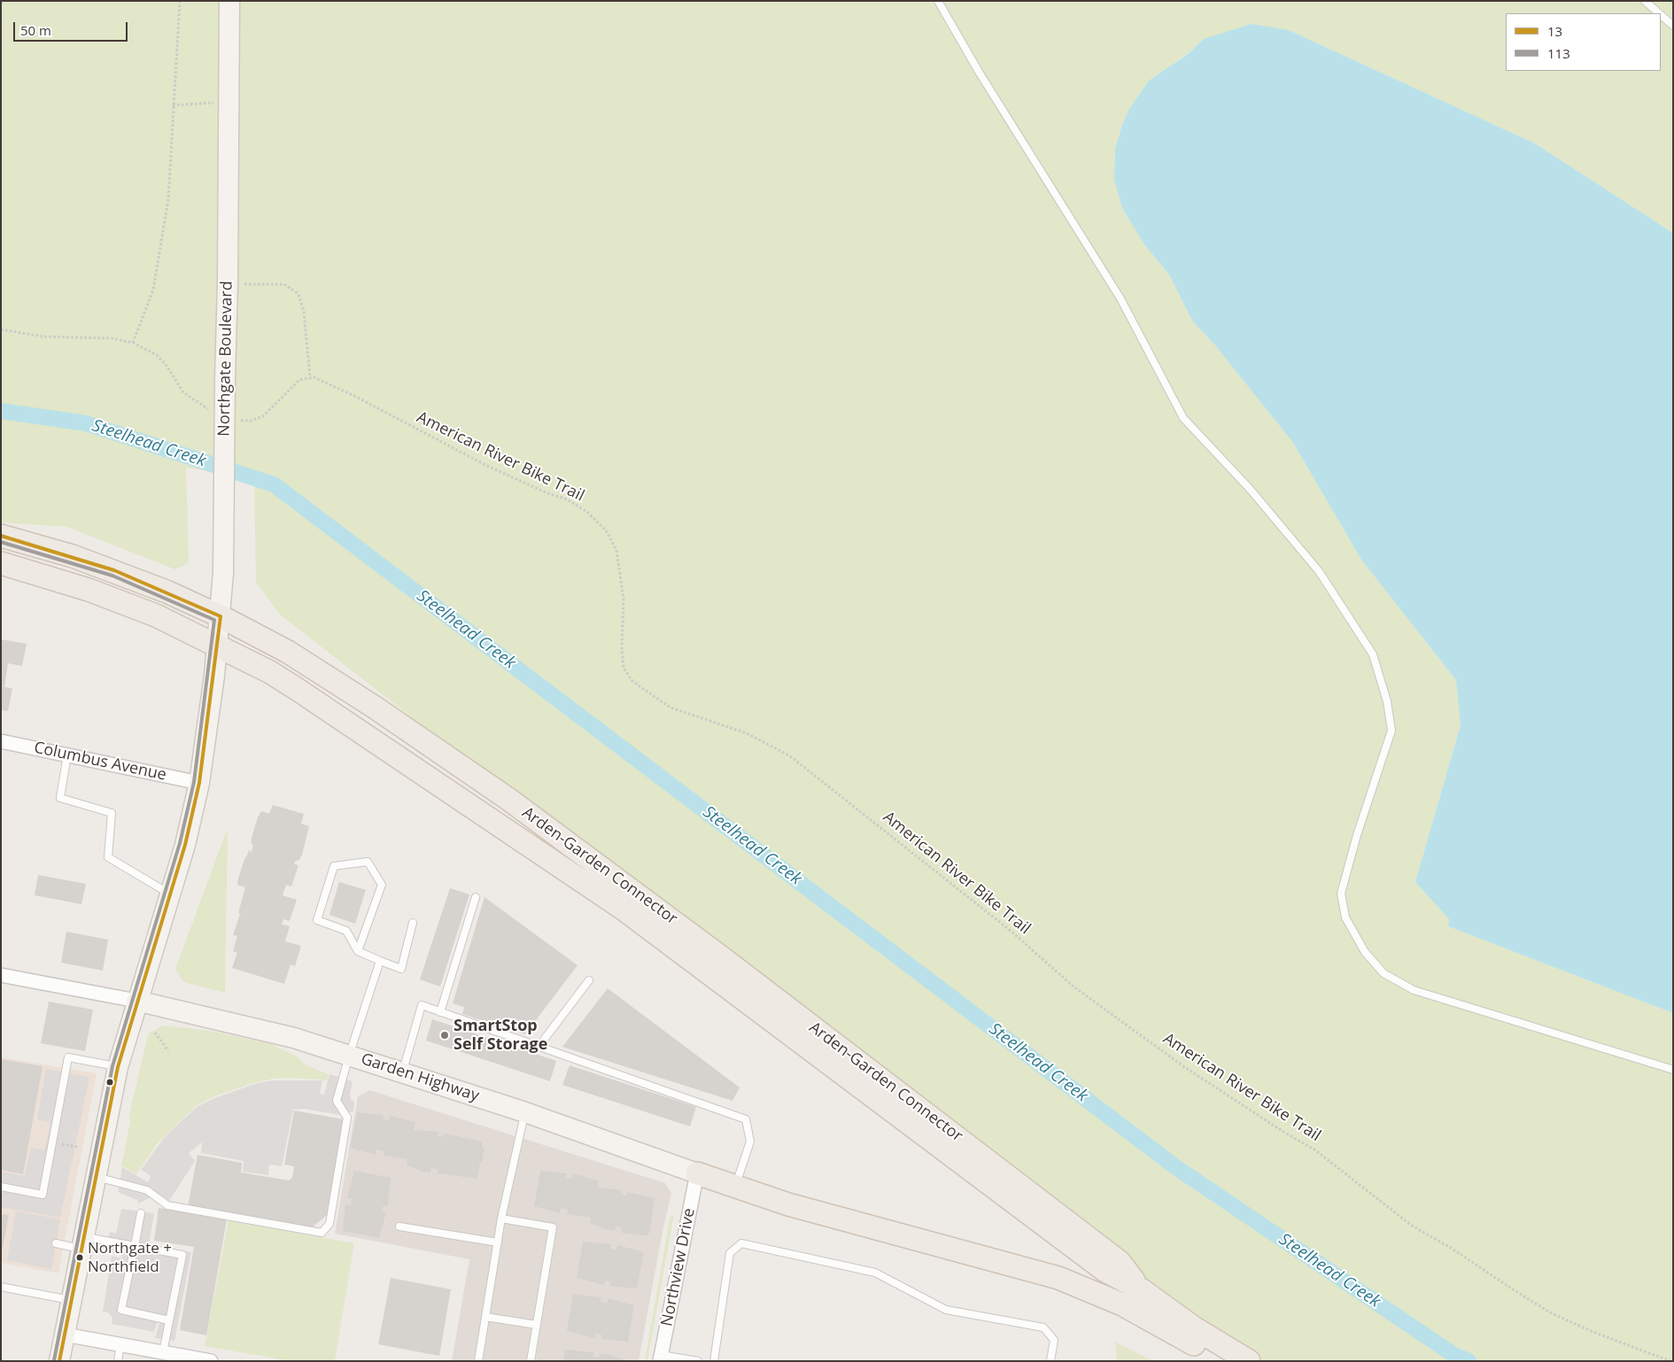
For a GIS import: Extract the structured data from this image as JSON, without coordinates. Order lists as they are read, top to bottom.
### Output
{
  "streets": {
    "main road": ["Northgate Boulevard", "Arden-Garden Connector", "Garden Highway"],
    "street": ["Columbus Avenue", "Northview Drive"],
    "path": ["American River Bike Trail"]
  },
  "crossings": [
    ["Northgate Boulevard", "Columbus Avenue"],
    ["Northgate Boulevard", "Arden-Garden Connector"],
    ["Northgate Boulevard", "Garden Highway"],
    ["Garden Highway", "Northview Drive"]
  ],
  "water": ["Steelhead Creek"],
  "places": ["SmartStop Self Storage", "Northgate + Northfield"],
  "lines": ["transit line 13", "transit line 113"],
  "legend": ["13", "113"],
  "scale_bar": "50 m"
}
